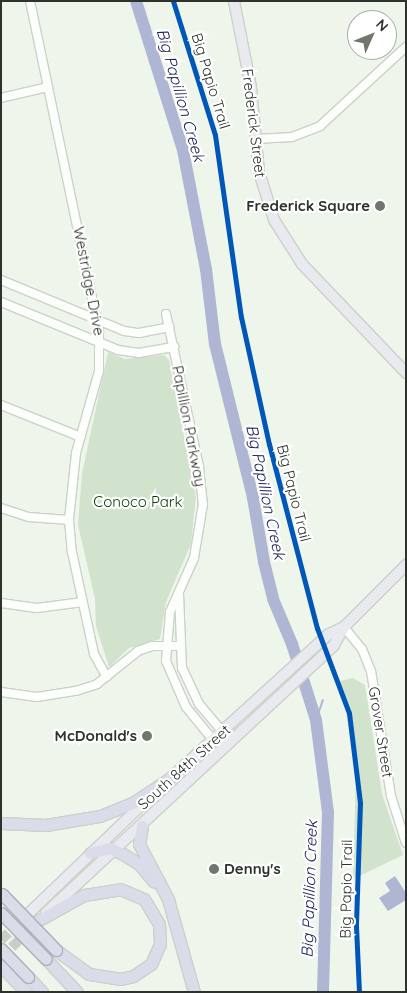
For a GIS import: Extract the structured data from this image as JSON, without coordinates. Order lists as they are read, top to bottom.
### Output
{
  "streets": {
    "main road": ["Frederick Street", "South 84th Street"],
    "street": ["Westridge Drive", "Papillion Parkway", "Grover Street"],
    "cycle path": ["Big Papio Trail"]
  },
  "crossings": [
    ["Papillion Parkway", "South 84th Street"],
    ["Grover Street", "South 84th Street"]
  ],
  "water": ["Big Papillion Creek"],
  "parks": ["Conoco Park"],
  "places": ["Frederick Square", "McDonald's", "Denny's"],
  "north": "top right"
}
